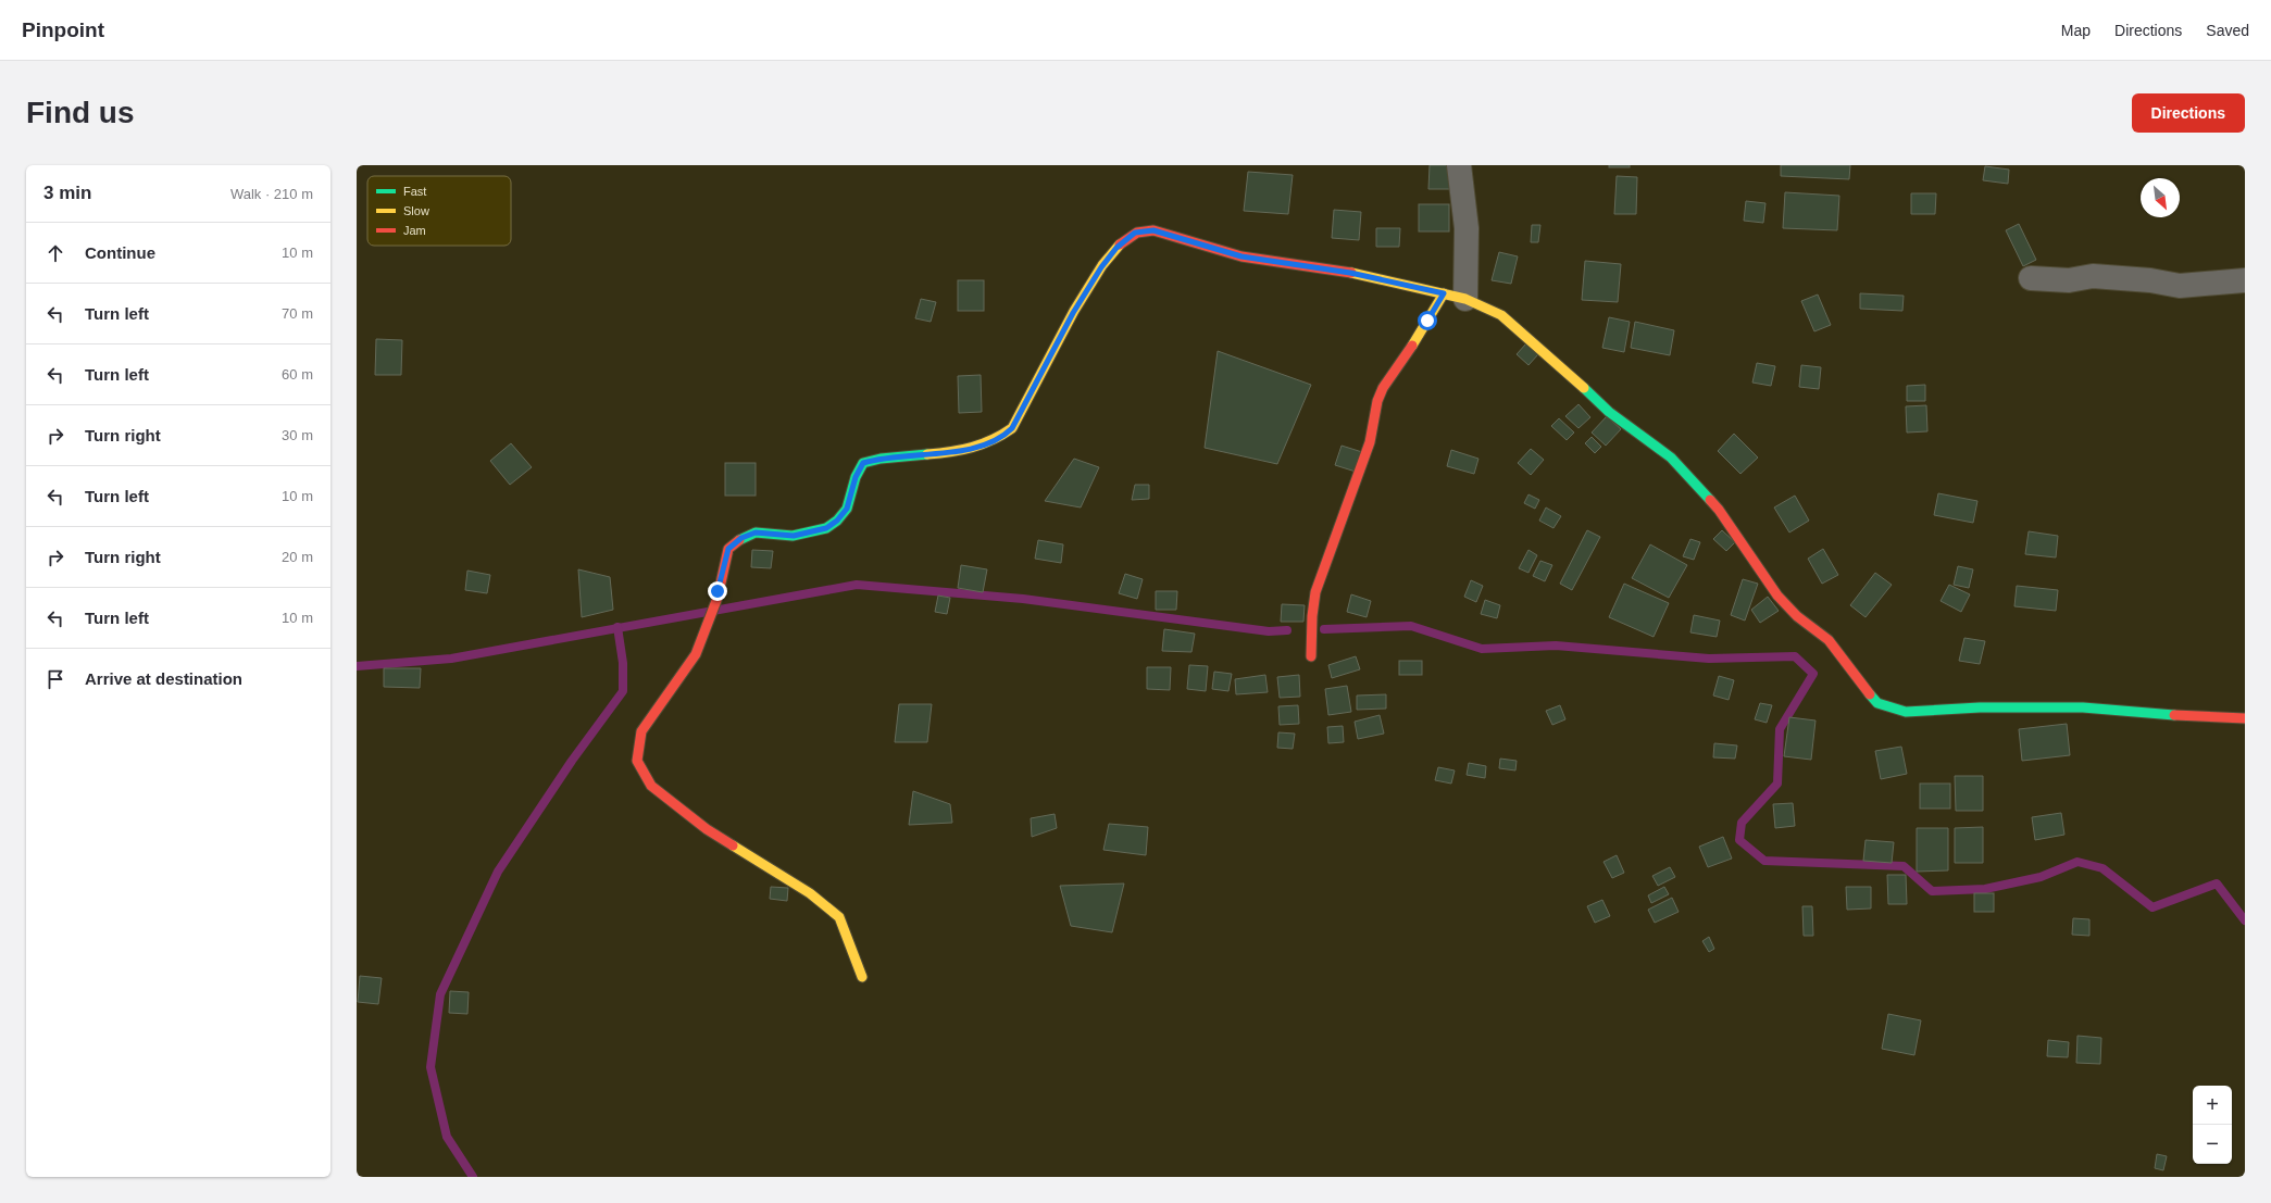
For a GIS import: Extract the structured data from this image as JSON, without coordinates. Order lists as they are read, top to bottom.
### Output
{
  "legend": ["Fast", "Slow", "Jam"],
  "north": "bottom right",
  "page": {
    "header": "Pinpoint",
    "nav": ["Map", "Directions", "Saved"],
    "buttons": "Directions",
    "title": "Find us",
    "heading": ["3 min", "Walk · 210 m"],
    "list": [
      ["Continue", "10 m"],
      ["Turn left", "70 m"],
      ["Turn left", "60 m"],
      ["Turn right", "30 m"],
      ["Turn left", "10 m"],
      ["Turn right", "20 m"],
      ["Turn left", "10 m"],
      "Arrive at destination"
    ],
    "map_buttons": ["+", "−"]
  }
}
